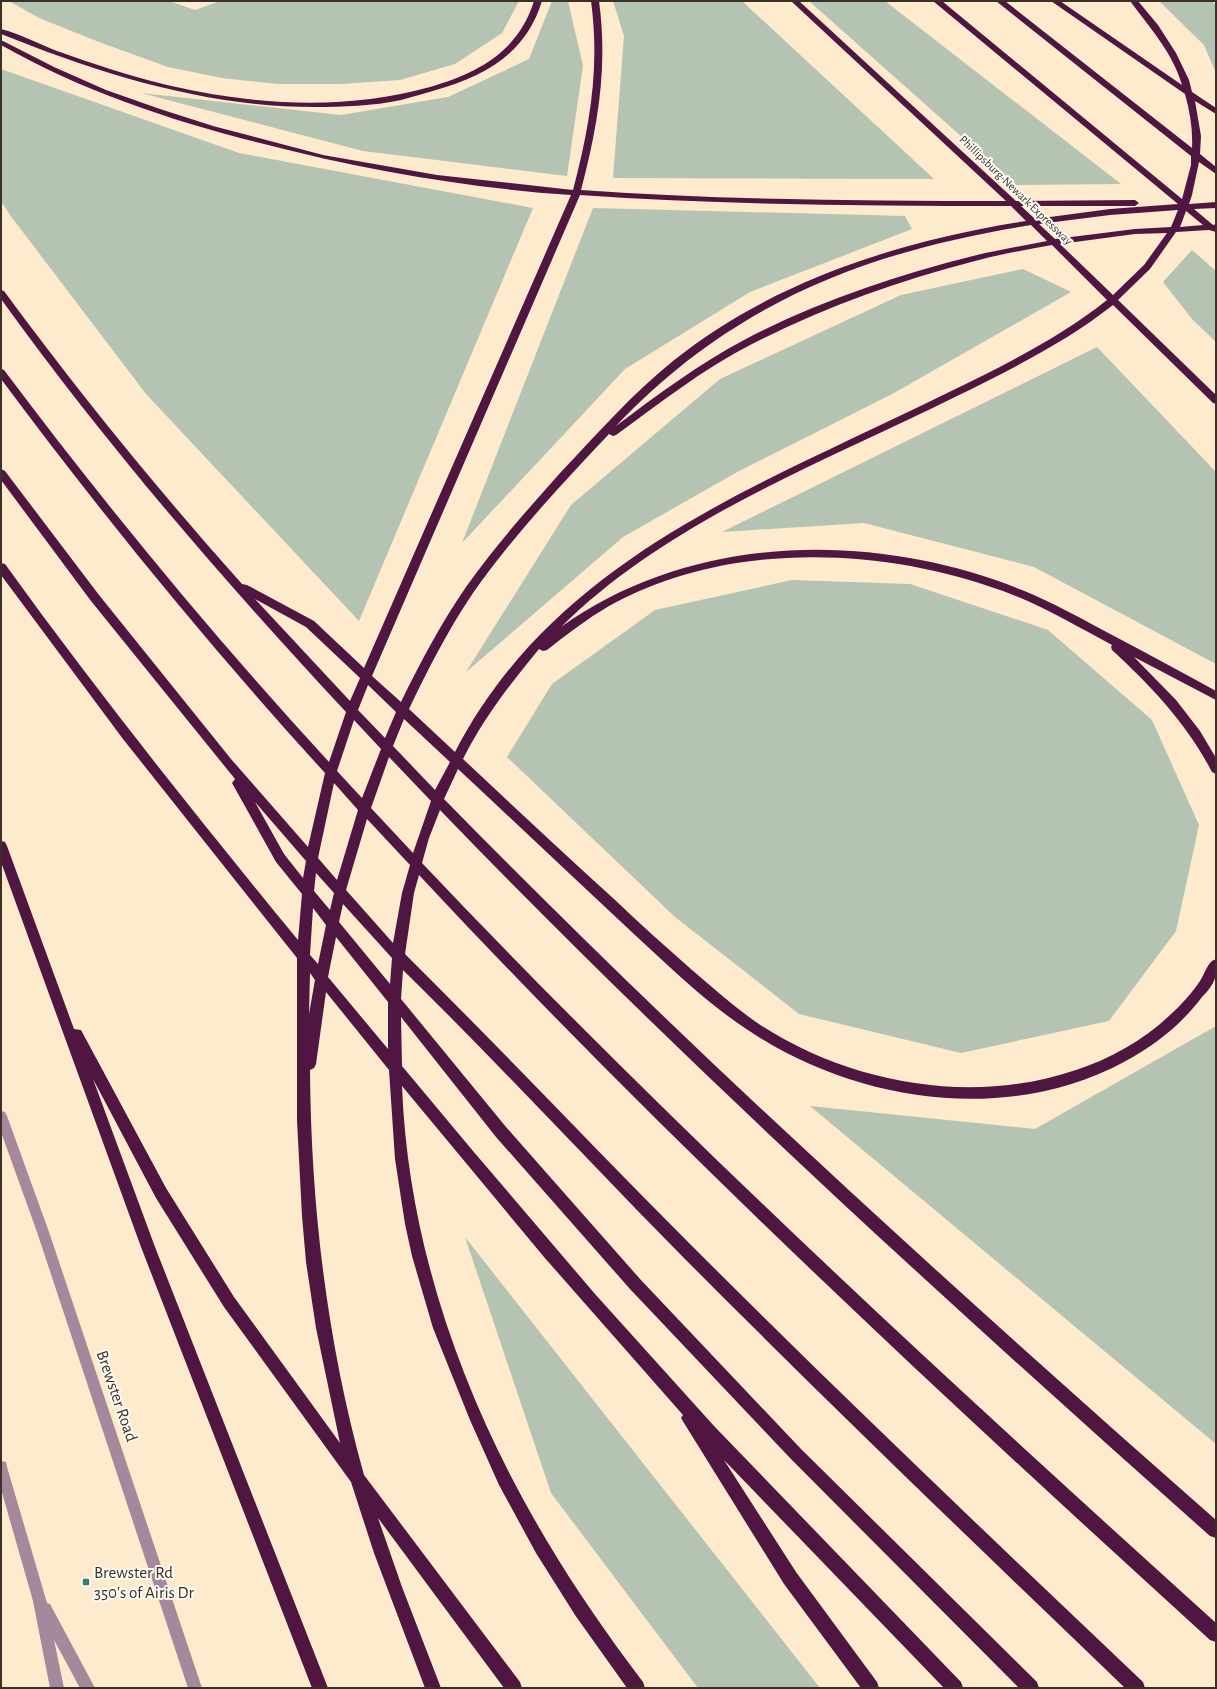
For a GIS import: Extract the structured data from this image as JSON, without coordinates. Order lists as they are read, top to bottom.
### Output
{
  "streets": {
    "highway": ["Phillipsburg-Newark Expressway"],
    "street": ["Brewster Road"]
  },
  "places": {
    "transit": ["Brewster Rd 350's of Airis Dr"]
  }
}
